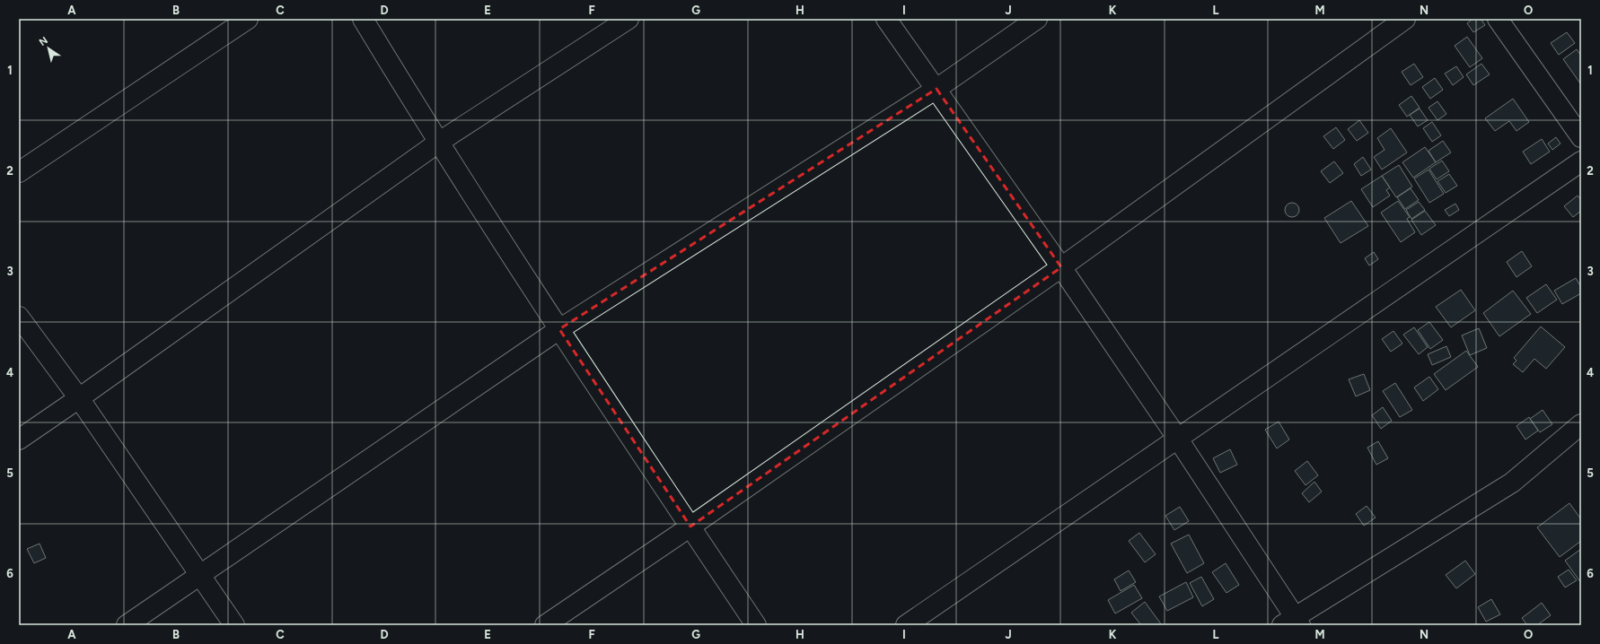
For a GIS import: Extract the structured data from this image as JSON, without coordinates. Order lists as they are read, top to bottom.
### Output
{
  "north": "top left",
  "grid": {
    "columns": [
      "A",
      "B",
      "C",
      "D",
      "E",
      "F",
      "G",
      "H",
      "I",
      "J",
      "K",
      "L",
      "M",
      "N",
      "O"
    ],
    "rows": [
      "1",
      "2",
      "3",
      "4",
      "5",
      "6"
    ]
  }
}
